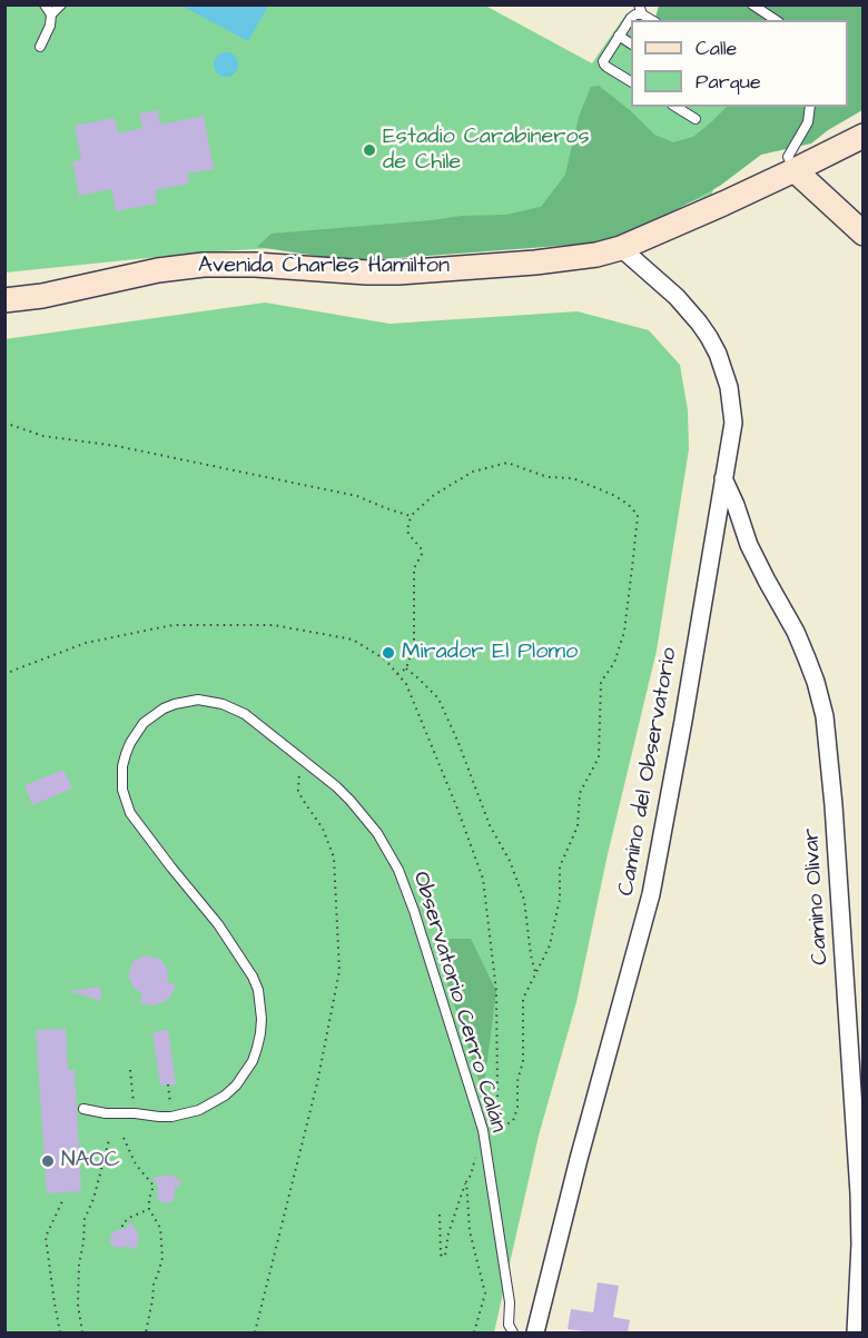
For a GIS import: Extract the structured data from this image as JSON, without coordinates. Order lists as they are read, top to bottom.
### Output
{
  "streets": {
    "main road": ["Avenida Charles Hamilton"],
    "street": ["Camino del Observatorio", "Camino Olivar"],
    "lane": ["Observatorio Cerro Calán"]
  },
  "crossings": [
    ["Avenida Charles Hamilton", "Camino del Observatorio"],
    ["Camino del Observatorio", "Camino Olivar"]
  ],
  "places": ["Estadio Carabineros de Chile", "Mirador El Plomo", "NAOC"],
  "legend": ["Calle", "Parque"]
}
